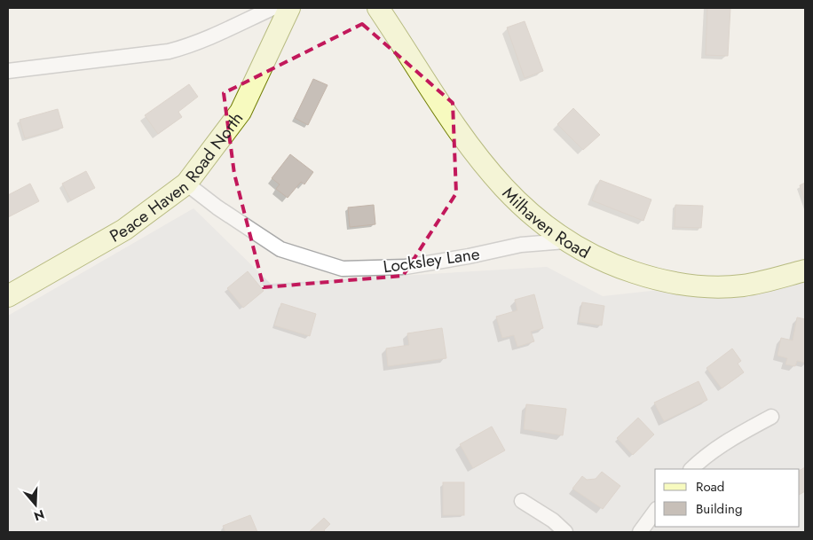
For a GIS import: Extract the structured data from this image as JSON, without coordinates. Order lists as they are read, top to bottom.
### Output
{
  "streets": {
    "street": ["Peace Haven Road North", "Milhaven Road", "Locksley Lane"]
  },
  "crossings": [
    ["Peace Haven Road North", "Locksley Lane"],
    ["Milhaven Road", "Locksley Lane"]
  ],
  "legend": ["Road", "Building"],
  "north": "bottom"
}
